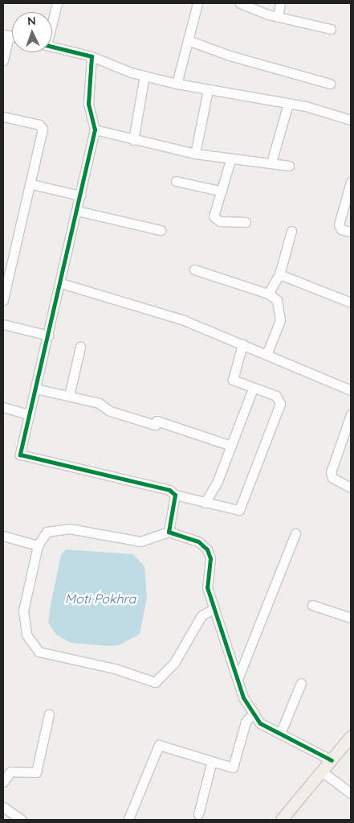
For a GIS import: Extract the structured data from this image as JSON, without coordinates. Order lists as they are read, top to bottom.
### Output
{
  "water": ["Moti Pokhra"],
  "north": "top"
}
